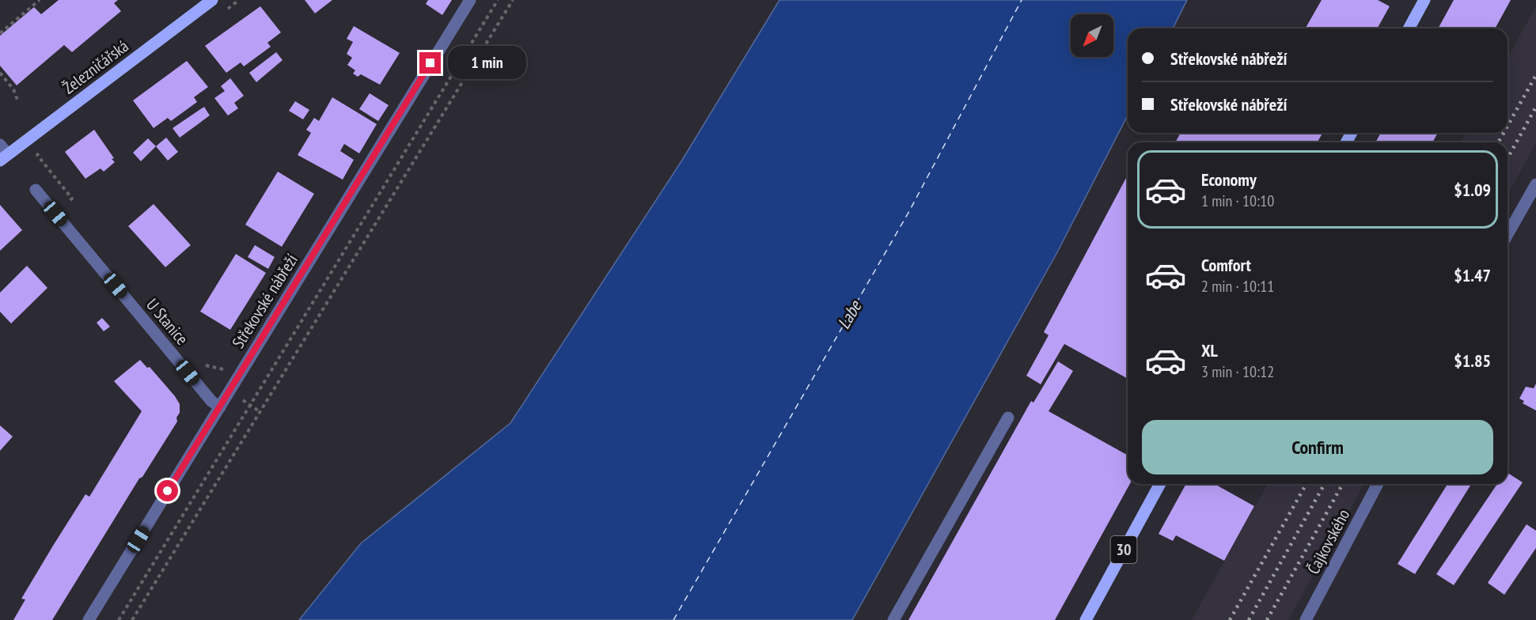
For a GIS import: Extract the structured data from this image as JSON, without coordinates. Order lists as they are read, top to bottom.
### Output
{
  "streets": {
    "main road": ["Železničářská", "30"],
    "street": ["Střekovské nábřeží", "U Stanice", "Čajkovského"]
  },
  "crossings": [
    ["Střekovské nábřeží", "U Stanice"]
  ],
  "water": ["Labe"],
  "north": "bottom left",
  "page": {
    "banner": ["Střekovské nábřeží", "Střekovské nábřeží"],
    "bubble": "1 min",
    "list": [
      {
        "name": "Economy",
        "note": "1 min · 10:10",
        "value": "$1.09"
      },
      {
        "name": "Comfort",
        "note": "2 min · 10:11",
        "value": "$1.47"
      },
      {
        "name": "XL",
        "note": "3 min · 10:12",
        "value": "$1.85"
      }
    ],
    "buttons": "Confirm"
  }
}
